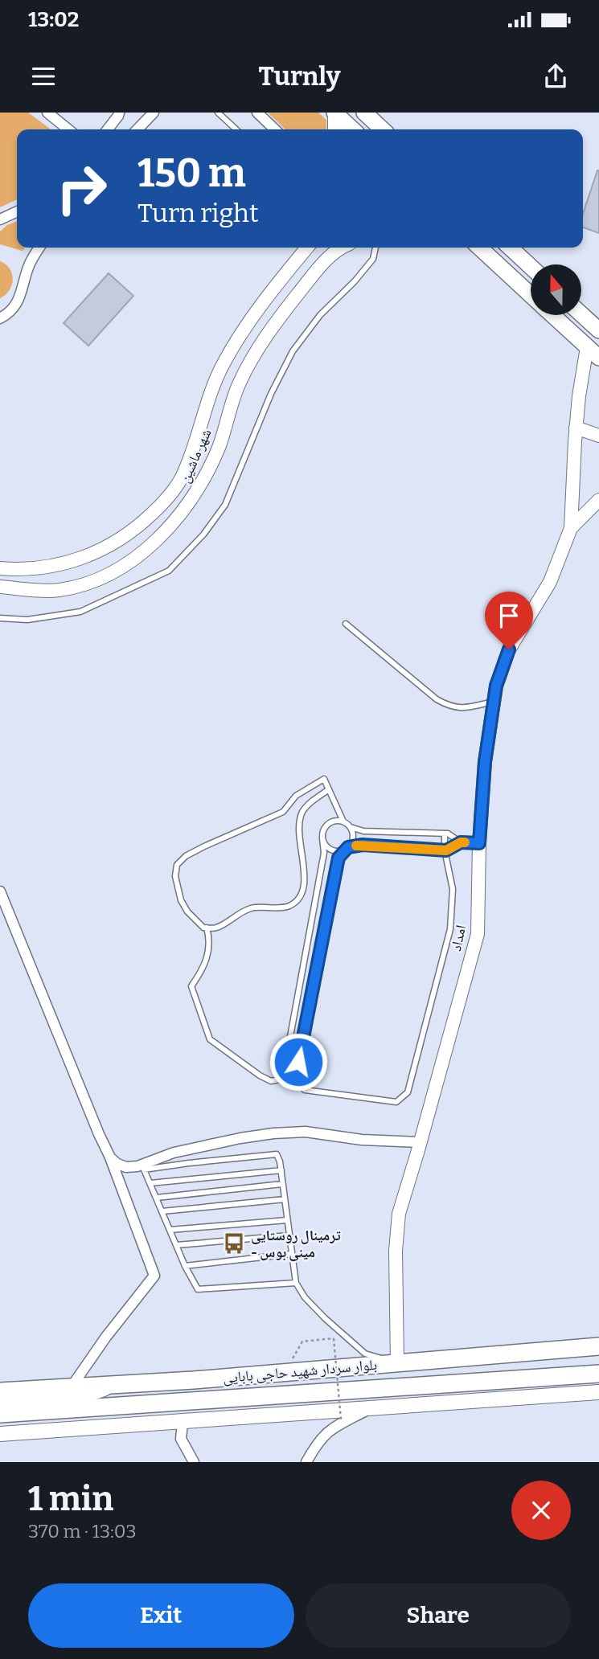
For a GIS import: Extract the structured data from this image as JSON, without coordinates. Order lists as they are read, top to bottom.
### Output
{
  "streets": {
    "highway": ["بلوار سردار شهید حاجی بابایی"],
    "street": ["شهر ماشین", "امداد"]
  },
  "crossings": [
    ["امداد", "بلوار سردار شهید حاجی بابایی"]
  ],
  "places": {
    "bus stop": ["ترمینال روستایی - مینی بوس"]
  },
  "north": "top",
  "page": {
    "status": "13:02",
    "header": "Turnly",
    "turn": ["150 m", "Turn right"],
    "heading": ["1 min", "370 m · 13:03"],
    "buttons": ["Exit", "Share"]
  }
}
